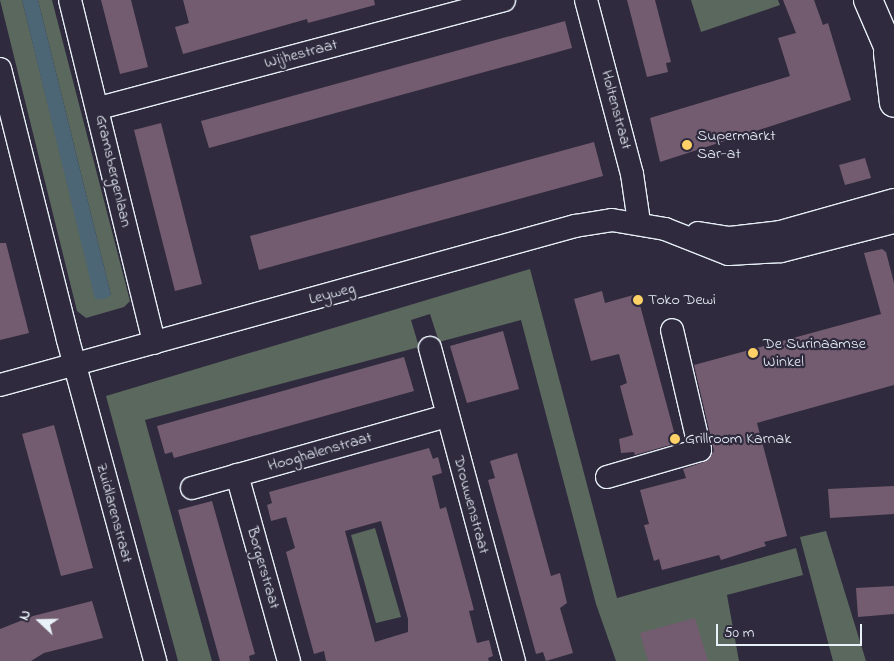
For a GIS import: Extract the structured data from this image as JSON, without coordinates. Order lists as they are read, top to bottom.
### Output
{
  "streets": {
    "street": [
      "Wijhestraat",
      "Holtenstraat",
      "Gramsbergenlaan",
      "Leyweg",
      "Hooghalenstraat",
      "Drouwenstraat",
      "Zuidlarenstraat",
      "Borgerstraat"
    ]
  },
  "crossings": [
    ["Wijhestraat", "Gramsbergenlaan"],
    ["Holtenstraat", "Leyweg"],
    ["Gramsbergenlaan", "Leyweg"],
    ["Leyweg", "Zuidlarenstraat"],
    ["Hooghalenstraat", "Drouwenstraat"],
    ["Hooghalenstraat", "Borgerstraat"]
  ],
  "places": [
    "Supermarkt Sar-at",
    "Toko Dewi",
    "De Surinaamse Winkel",
    "Grillroom Karnak"
  ],
  "scale_bar": "50 m",
  "north": "left"
}
